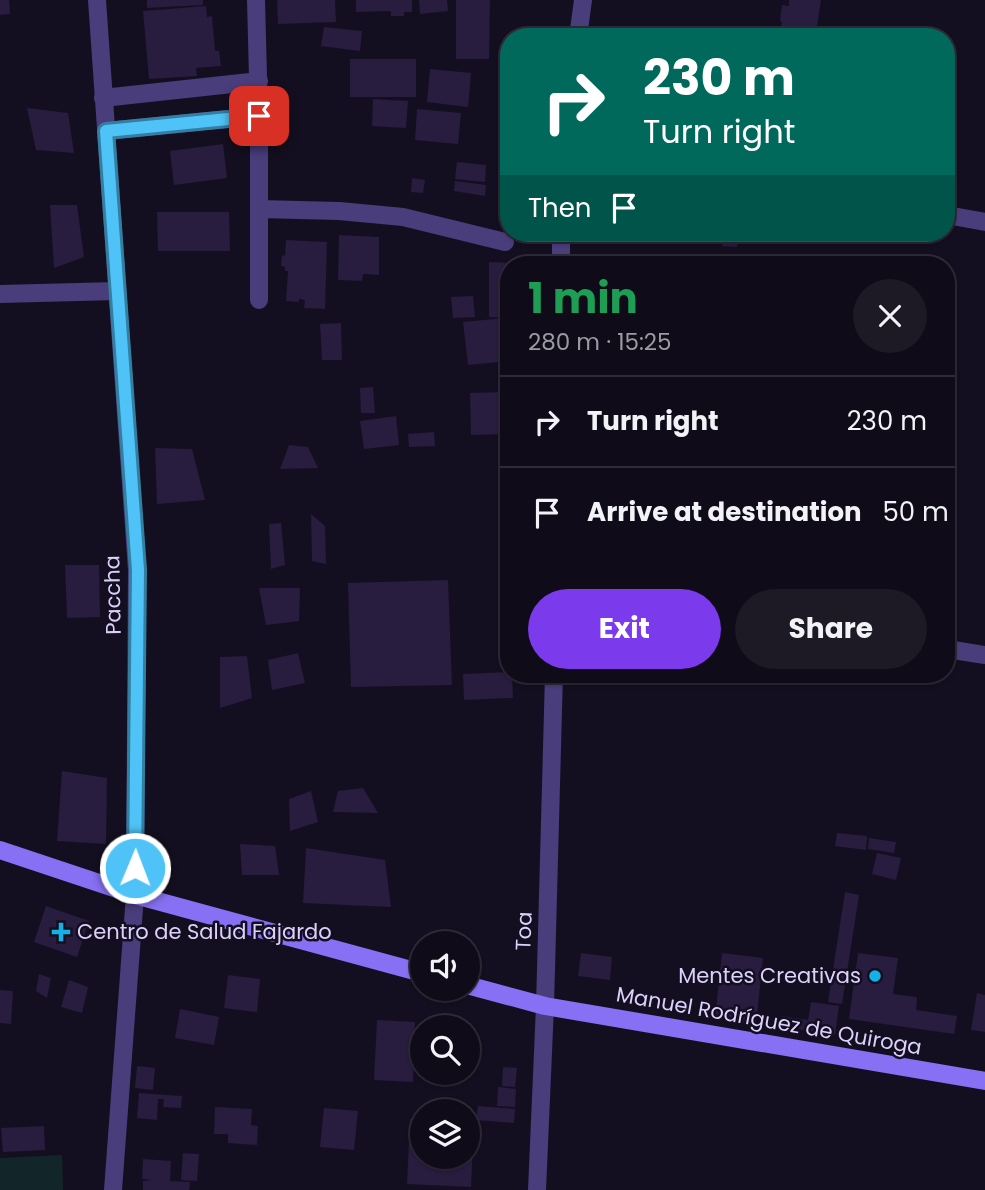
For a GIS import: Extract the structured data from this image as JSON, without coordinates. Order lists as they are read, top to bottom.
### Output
{
  "streets": {
    "street": ["Paccha", "Toa", "Manuel Rodríguez de Quiroga"]
  },
  "crossings": [
    ["Toa", "Manuel Rodríguez de Quiroga"]
  ],
  "places": {
    "health": ["Centro de Salud Fajardo"],
    "other": ["Mentes Creativas"]
  },
  "page": {
    "turn": ["230 m", "Turn right"],
    "then": "Then",
    "heading": ["1 min", "280 m · 15:25"],
    "list": [
      {
        "name": "Turn right",
        "value": "230 m"
      },
      {
        "name": "Arrive at destination",
        "value": "50 m"
      }
    ],
    "buttons": ["Exit", "Share"]
  }
}
